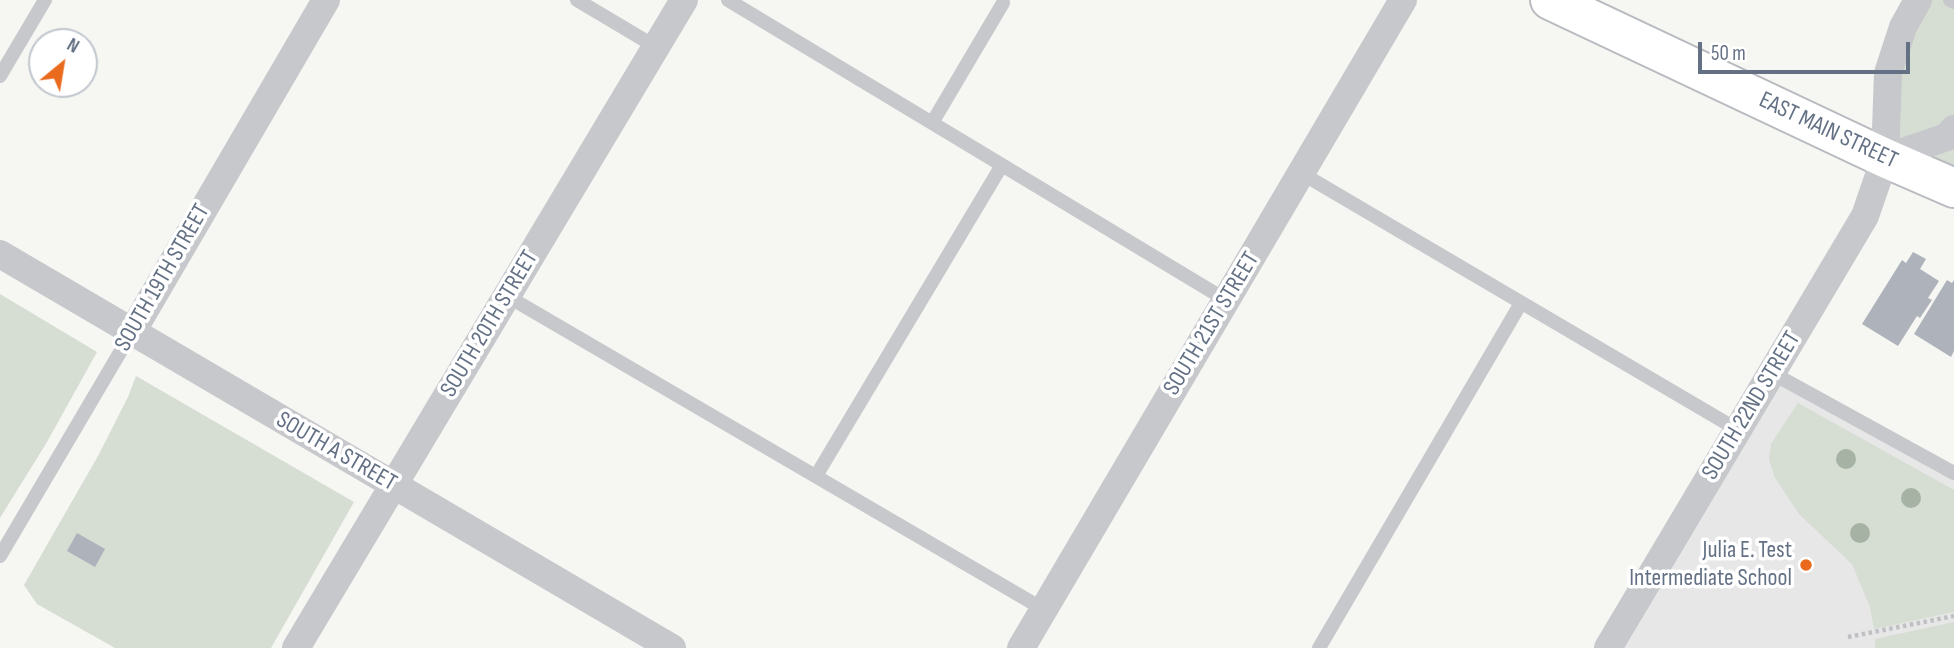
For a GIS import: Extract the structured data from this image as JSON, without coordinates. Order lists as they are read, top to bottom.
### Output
{
  "streets": {
    "main road": ["EAST MAIN STREET"],
    "street": [
      "SOUTH 19TH STREET",
      "SOUTH 20TH STREET",
      "SOUTH 21ST STREET",
      "SOUTH 22ND STREET",
      "SOUTH A STREET"
    ]
  },
  "crossings": [
    ["EAST MAIN STREET", "SOUTH 22ND STREET"],
    ["SOUTH 19TH STREET", "SOUTH A STREET"],
    ["SOUTH 20TH STREET", "SOUTH A STREET"]
  ],
  "places": ["Julia E. Test Intermediate School"],
  "scale_bar": "50 m",
  "north": "top right"
}
